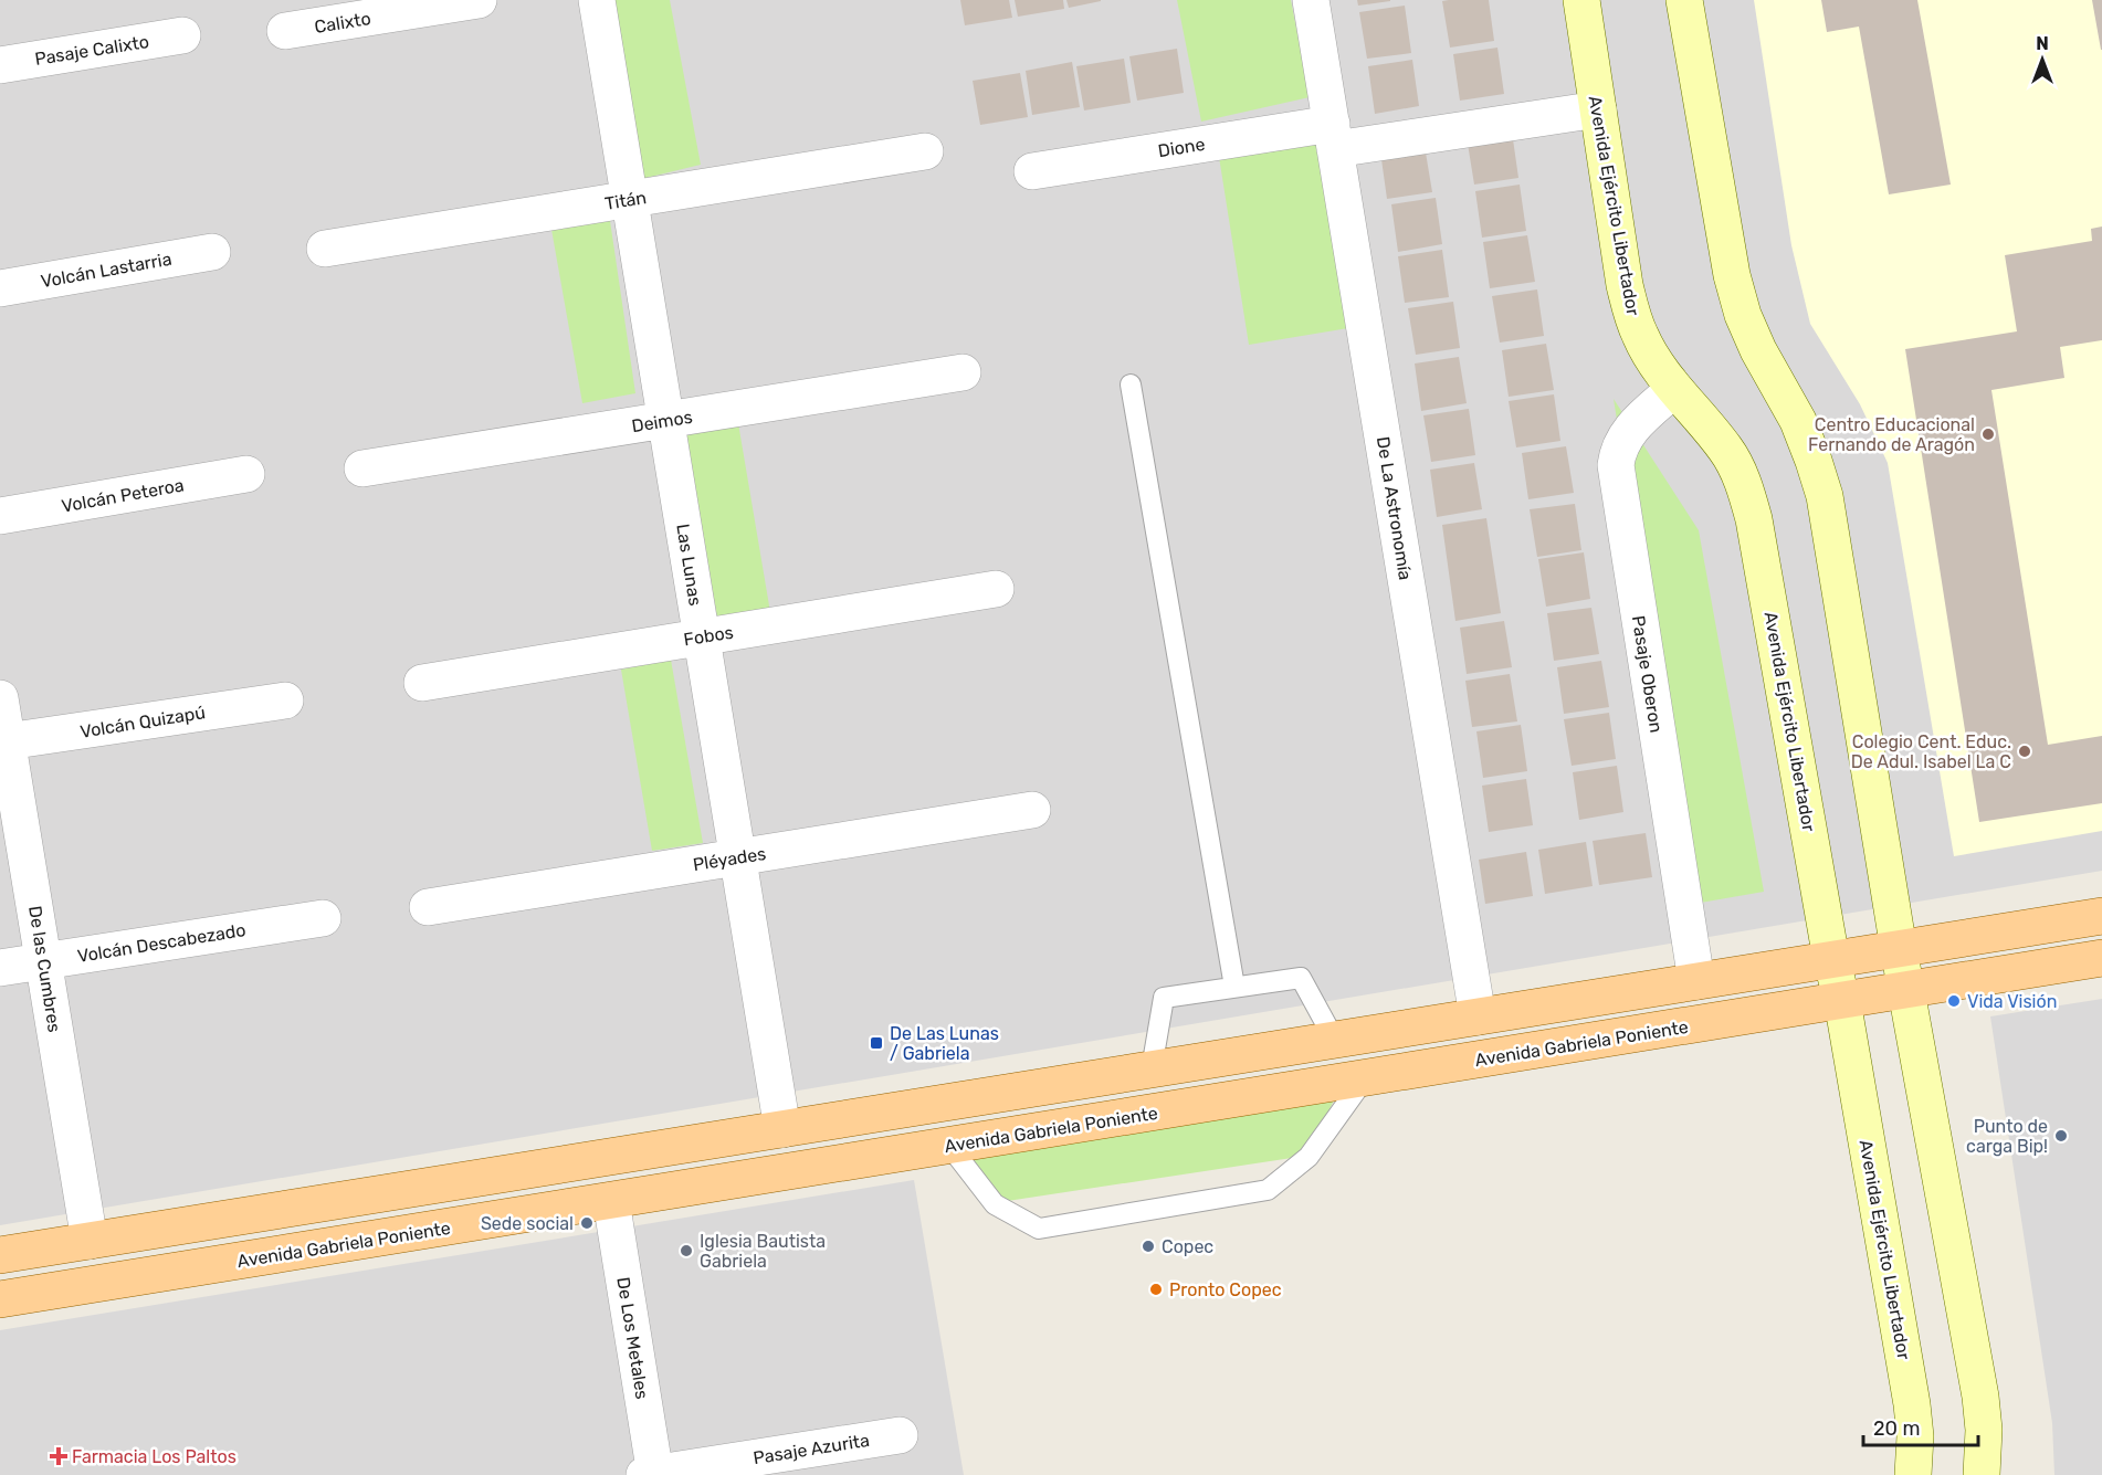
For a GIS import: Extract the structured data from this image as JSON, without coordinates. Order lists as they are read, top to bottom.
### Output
{
  "streets": {
    "main road": ["Avenida Ejército Libertador", "Avenida Gabriela Poniente"],
    "street": [
      "Calixto",
      "Pasaje Calixto",
      "Dione",
      "Titán",
      "Volcán Lastarria",
      "Deimos",
      "Volcán Peteroa",
      "De La Astronomía",
      "Las Lunas",
      "Fobos",
      "Pasaje Oberon",
      "Volcán Quizapú",
      "Pléyades",
      "Volcán Descabezado",
      "De las Cumbres",
      "De Los Metales",
      "Pasaje Azurita"
    ]
  },
  "crossings": [
    ["Dione", "Avenida Ejército Libertador"],
    ["Dione", "De La Astronomía"],
    ["Titán", "Las Lunas"],
    ["Avenida Ejército Libertador", "Pasaje Oberon"],
    ["Avenida Ejército Libertador", "Avenida Gabriela Poniente"],
    ["Deimos", "Las Lunas"],
    ["Las Lunas", "Fobos"],
    ["Las Lunas", "Pléyades"],
    ["Volcán Quizapú", "De las Cumbres"],
    ["Volcán Descabezado", "De las Cumbres"],
    ["Avenida Gabriela Poniente", "De Los Metales"],
    ["De Los Metales", "Pasaje Azurita"]
  ],
  "places": {
    "other": [
      "Centro Educacional Fernando de Aragón",
      "Colegio Cent. Educ. De Adul. Isabel La C",
      "Vida Visión",
      "Punto de carga Bip!",
      "Sede social",
      "Copec",
      "Iglesia Bautista Gabriela",
      "Pronto Copec"
    ],
    "transit": ["De Las Lunas / Gabriela"],
    "health": ["Farmacia Los Paltos"]
  },
  "scale_bar": "20 m",
  "north": "top"
}
